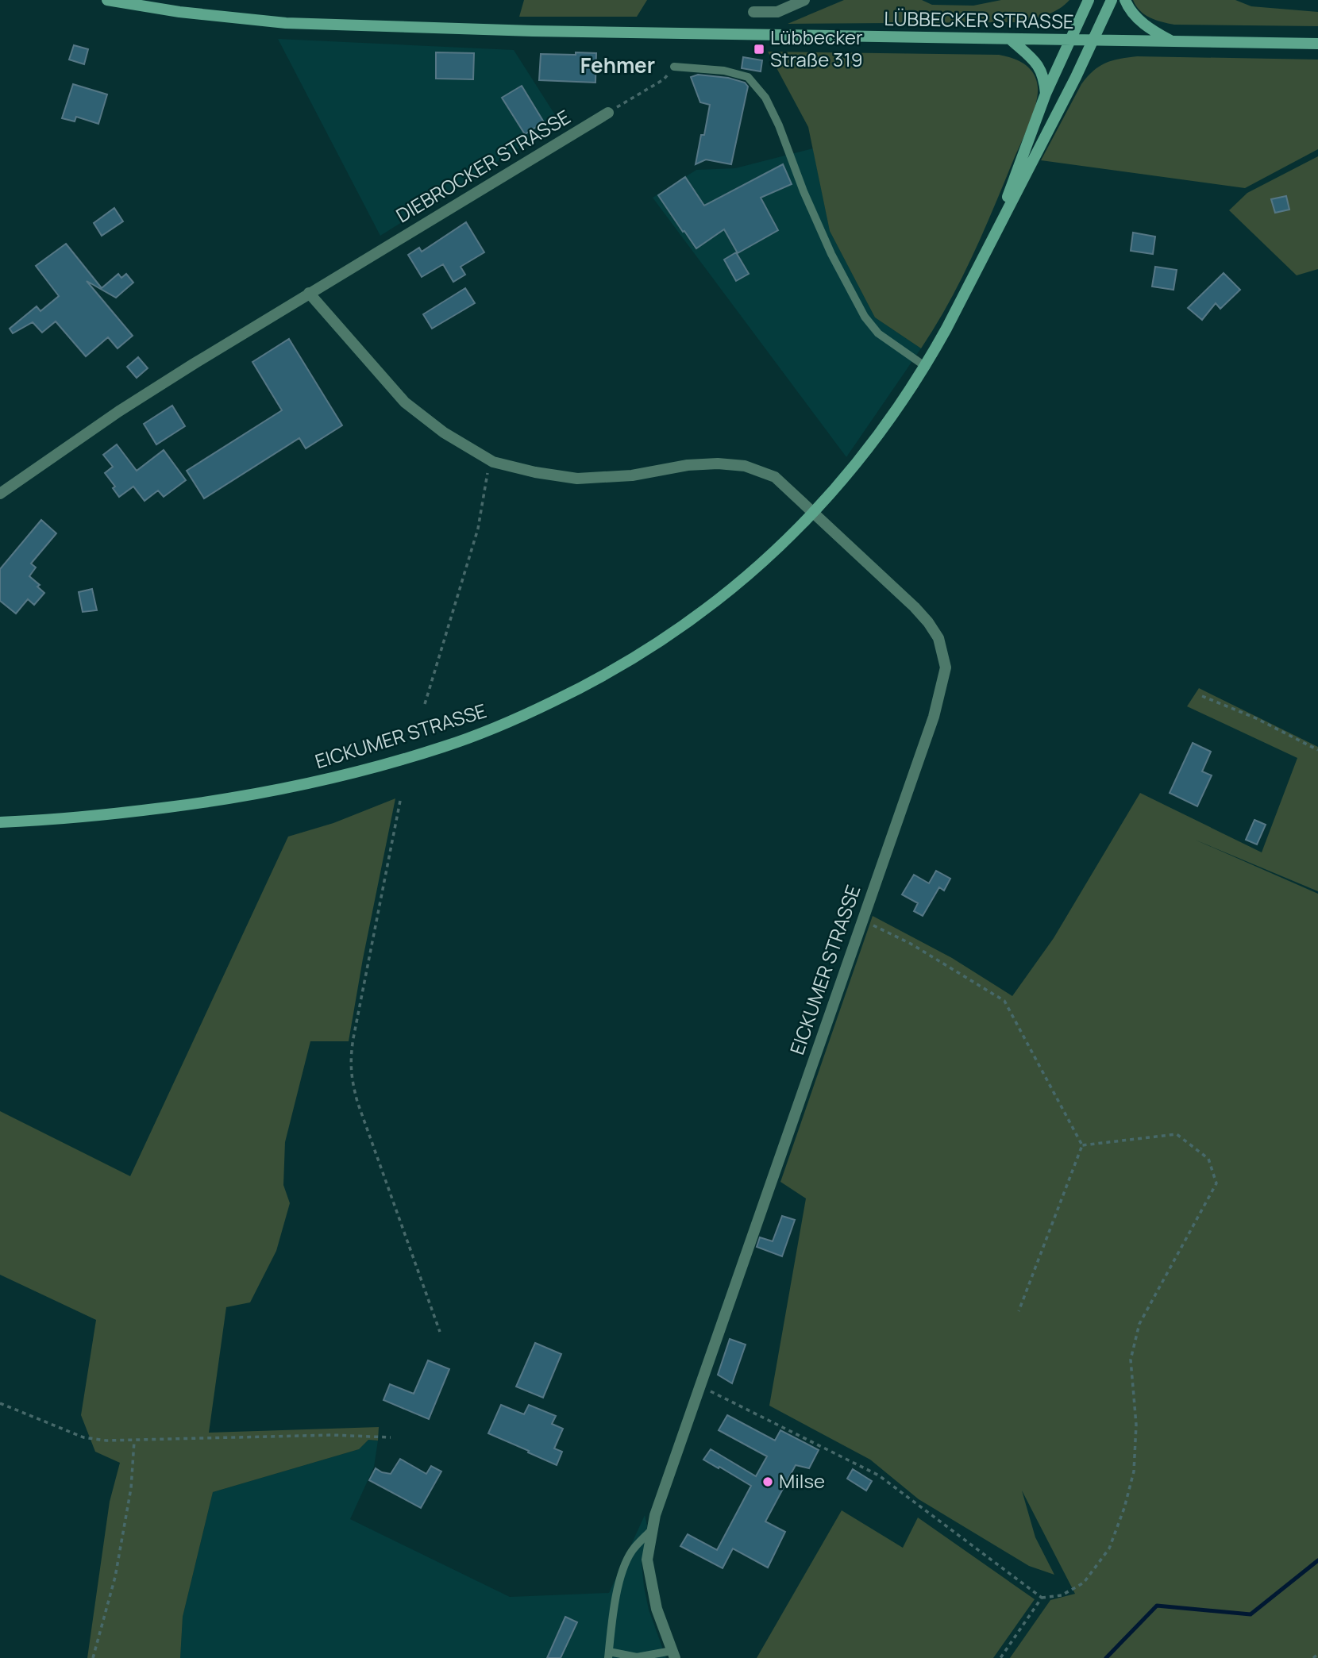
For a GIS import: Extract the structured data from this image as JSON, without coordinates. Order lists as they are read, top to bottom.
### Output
{
  "streets": {
    "main road": ["LÜBBECKER STRASSE", "EICKUMER STRASSE"],
    "street": ["DIEBROCKER STRASSE"]
  },
  "districts": ["Fehmer"],
  "places": {
    "transit": ["Lübbecker Straße 319"],
    "other": ["Milse"]
  }
}
